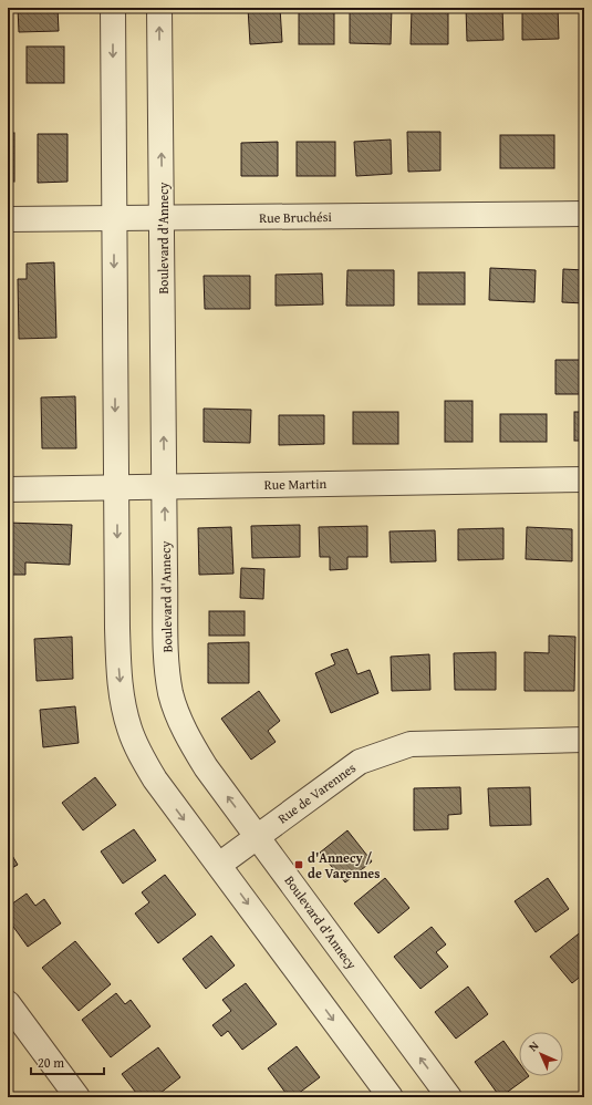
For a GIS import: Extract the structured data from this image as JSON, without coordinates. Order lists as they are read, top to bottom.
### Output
{
  "streets": {
    "street": [
      "Rue Bruchési",
      "Boulevard d'Annecy",
      "Rue Martin",
      "Rue de Varennes"
    ]
  },
  "crossings": [
    ["Rue Bruchési", "Boulevard d'Annecy"],
    ["Boulevard d'Annecy", "Rue Martin"],
    ["Boulevard d'Annecy", "Rue de Varennes"]
  ],
  "places": {
    "transit": ["d'Annecy / de Varennes"]
  },
  "scale_bar": "20 m",
  "north": "top left"
}
